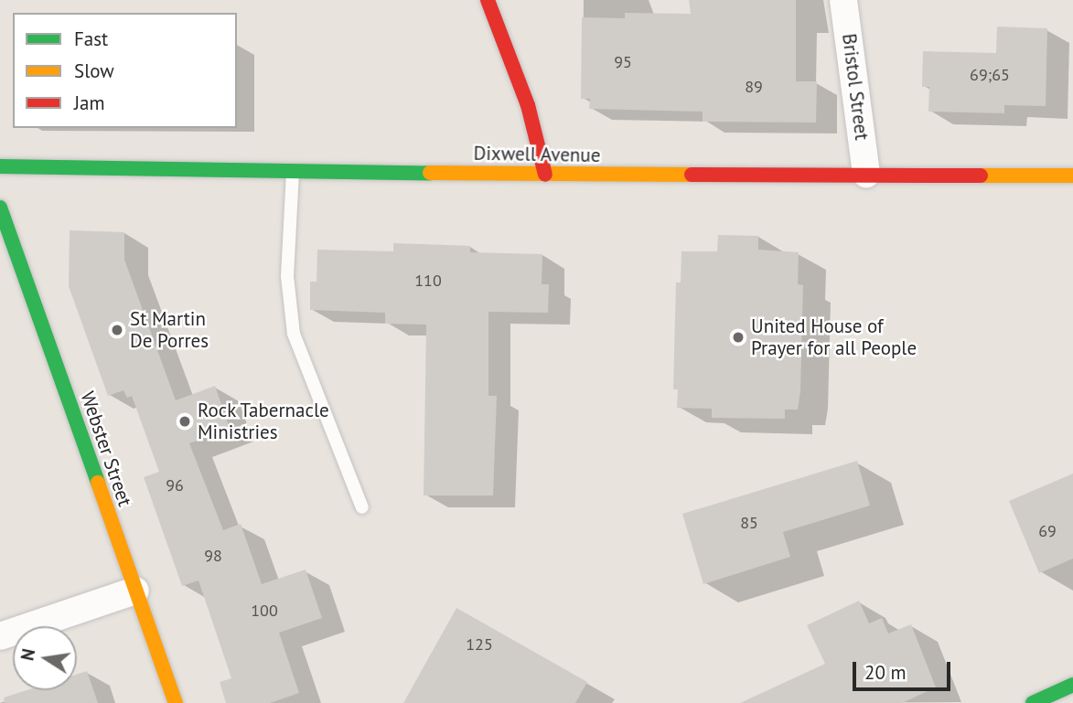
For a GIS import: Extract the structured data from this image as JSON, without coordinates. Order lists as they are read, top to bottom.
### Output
{
  "streets": {
    "main road": ["Dixwell Avenue", "Webster Street"],
    "street": ["Bristol Street"]
  },
  "crossings": [
    ["Bristol Street", "Dixwell Avenue"]
  ],
  "places": ["St Martin De Porres", "United House of Prayer for all People", "Rock Tabernacle Ministries"],
  "house_numbers": [
    "95",
    "69;65",
    "89",
    "110",
    "96",
    "85",
    "69",
    "98",
    "100",
    "125"
  ],
  "legend": ["Fast", "Slow", "Jam"],
  "scale_bar": "20 m",
  "north": "left"
}
